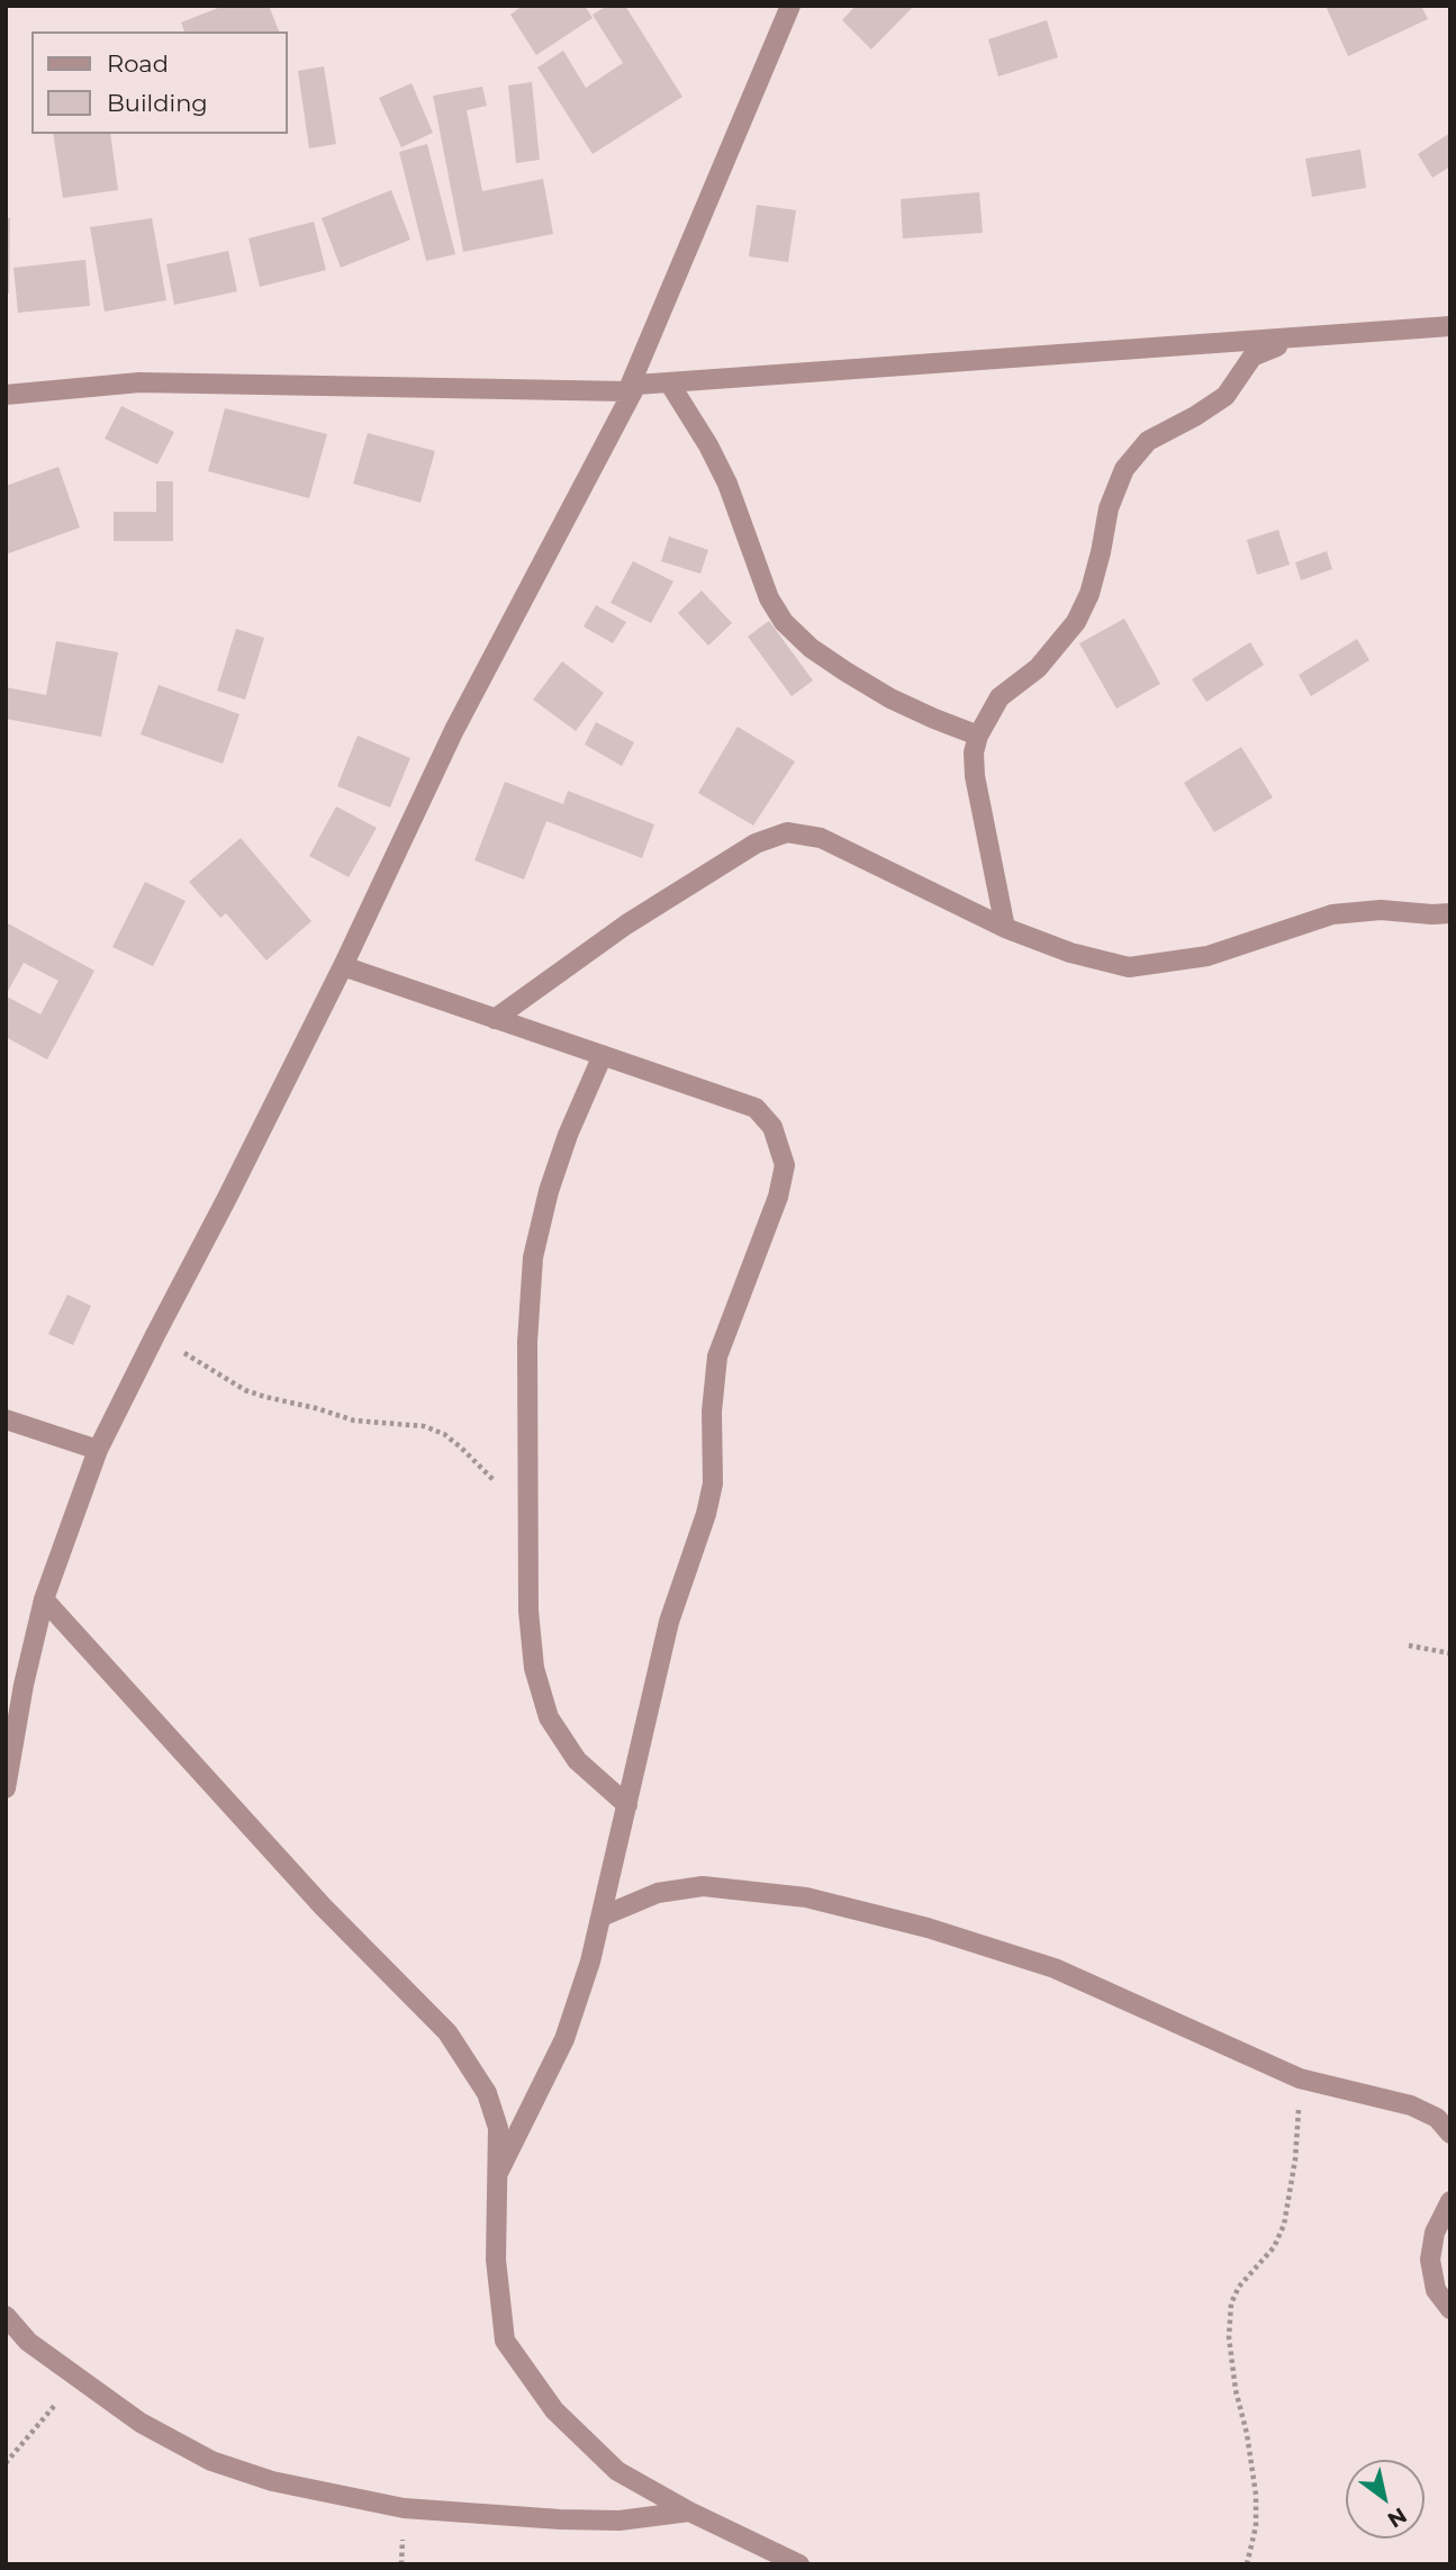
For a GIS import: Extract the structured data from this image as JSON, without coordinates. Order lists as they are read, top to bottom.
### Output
{
  "legend": ["Road", "Building"],
  "north": "bottom right"
}
